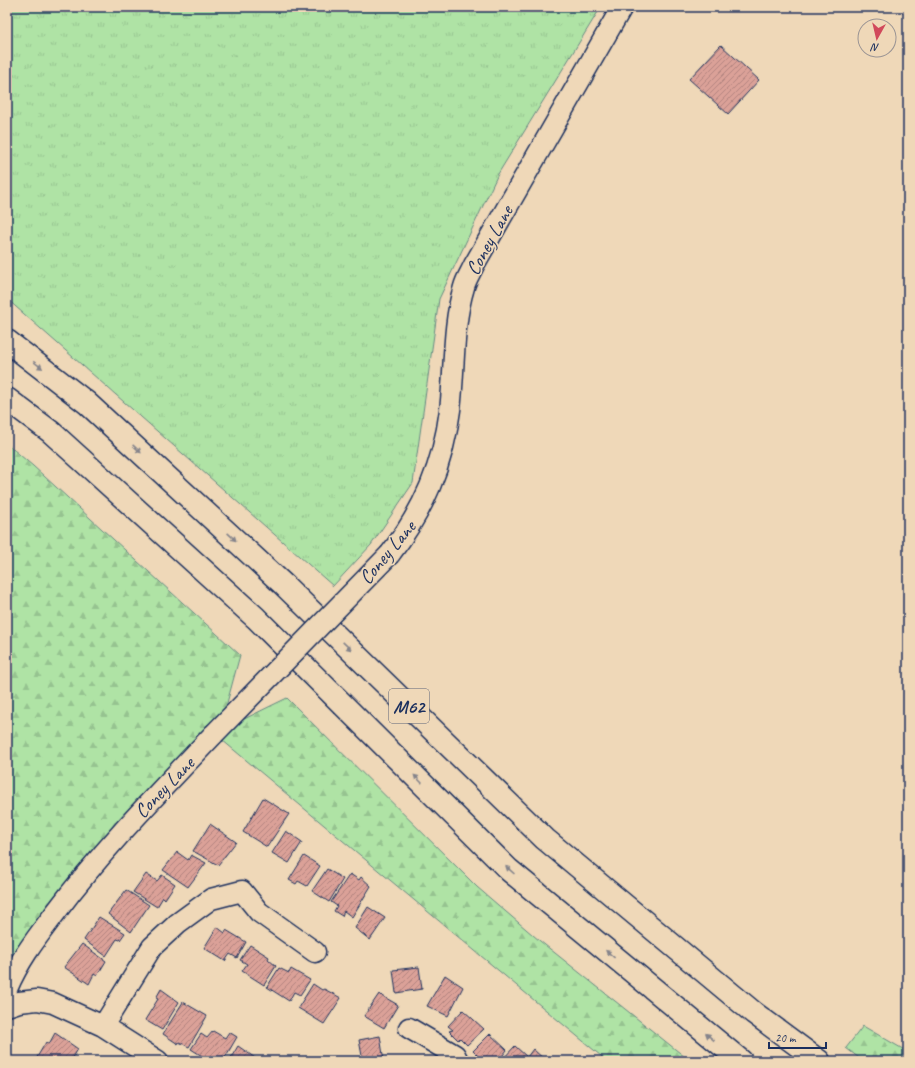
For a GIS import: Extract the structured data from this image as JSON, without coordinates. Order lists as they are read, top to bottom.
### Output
{
  "streets": {
    "highway": ["M62"],
    "street": ["Coney Lane"]
  },
  "scale_bar": "20 m",
  "north": "bottom"
}
